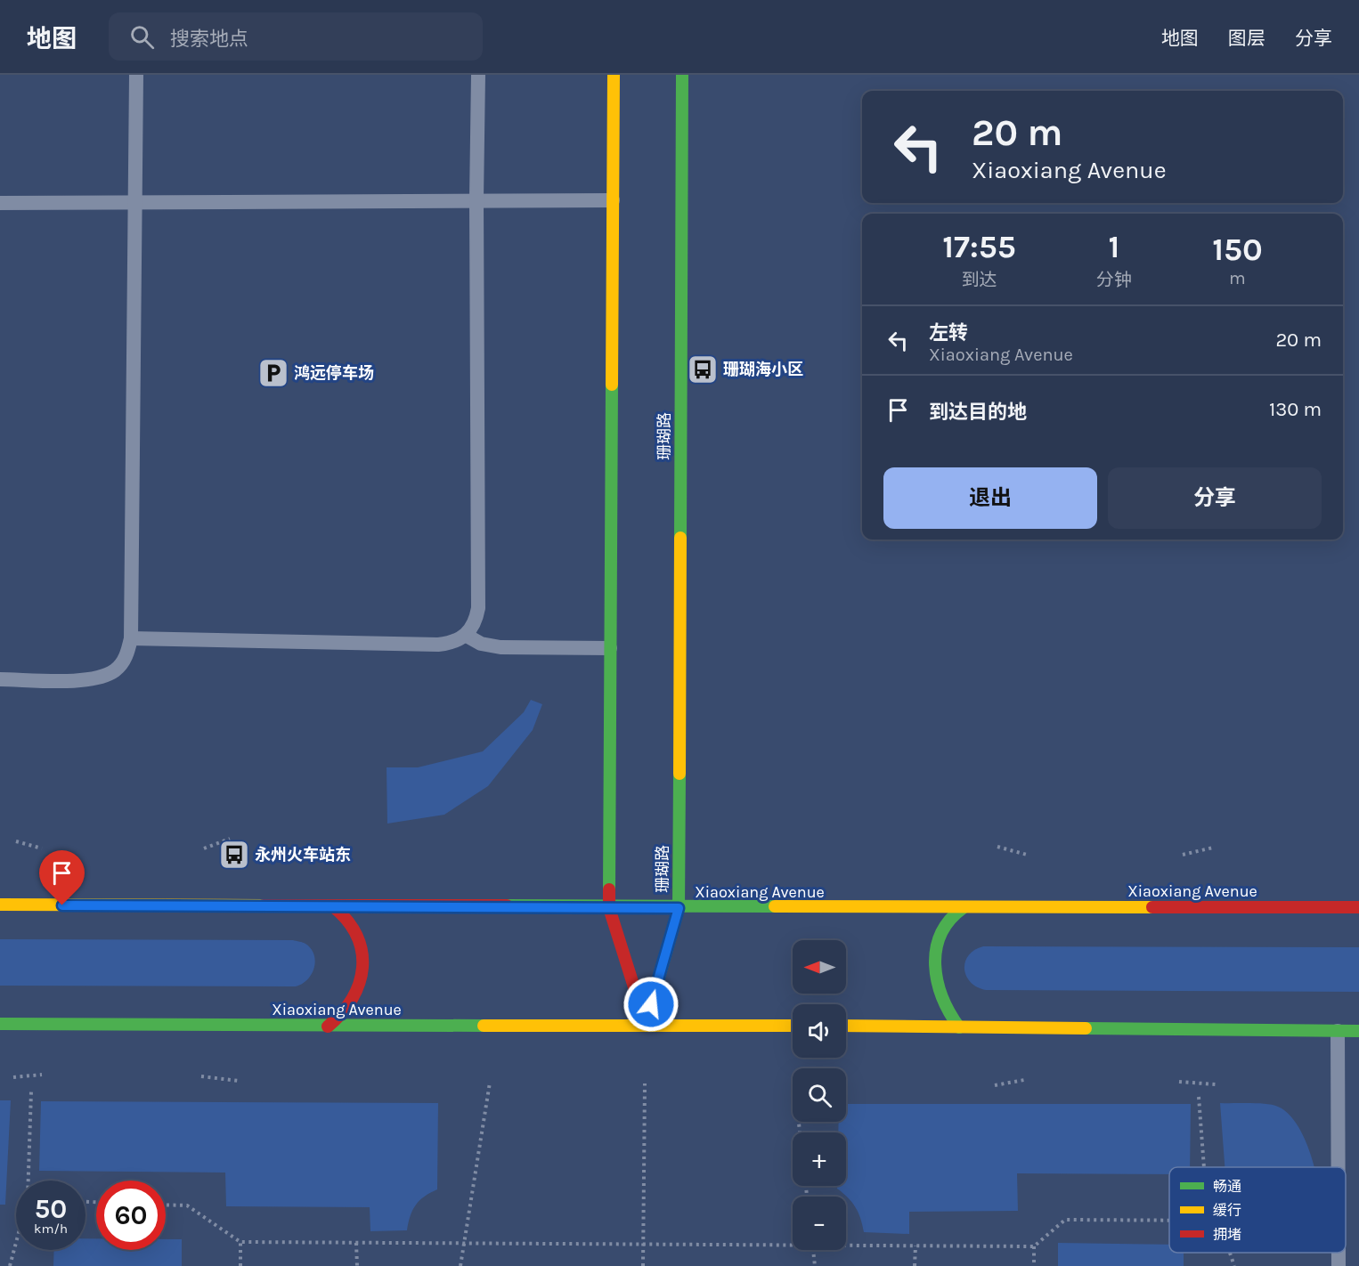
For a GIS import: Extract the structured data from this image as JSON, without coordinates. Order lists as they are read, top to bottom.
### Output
{
  "streets": {
    "main road": ["珊瑚路", "Xiaoxiang Avenue"]
  },
  "crossings": [
    ["珊瑚路", "Xiaoxiang Avenue"]
  ],
  "places": {
    "bus stop": ["珊瑚海小区", "永州火车站东"],
    "parking": ["鸿远停车场"]
  },
  "legend": ["畅通", "缓行", "拥堵"],
  "north": "left",
  "page": {
    "header": "地图",
    "search": "搜索地点",
    "nav": ["地图", "图层", "分享"],
    "turn": ["20 m", "Xiaoxiang Avenue"],
    "eta": [
      "17:55",
      "到达",
      "1",
      "分钟",
      "150",
      "m"
    ],
    "list": [
      {
        "name": "左转",
        "note": "Xiaoxiang Avenue",
        "value": "20 m"
      },
      {
        "name": "到达目的地",
        "value": "130 m"
      }
    ],
    "buttons": ["退出", "分享"],
    "map_buttons": ["+", "−"],
    "speed": "50 km/h",
    "limit": "60"
  }
}
